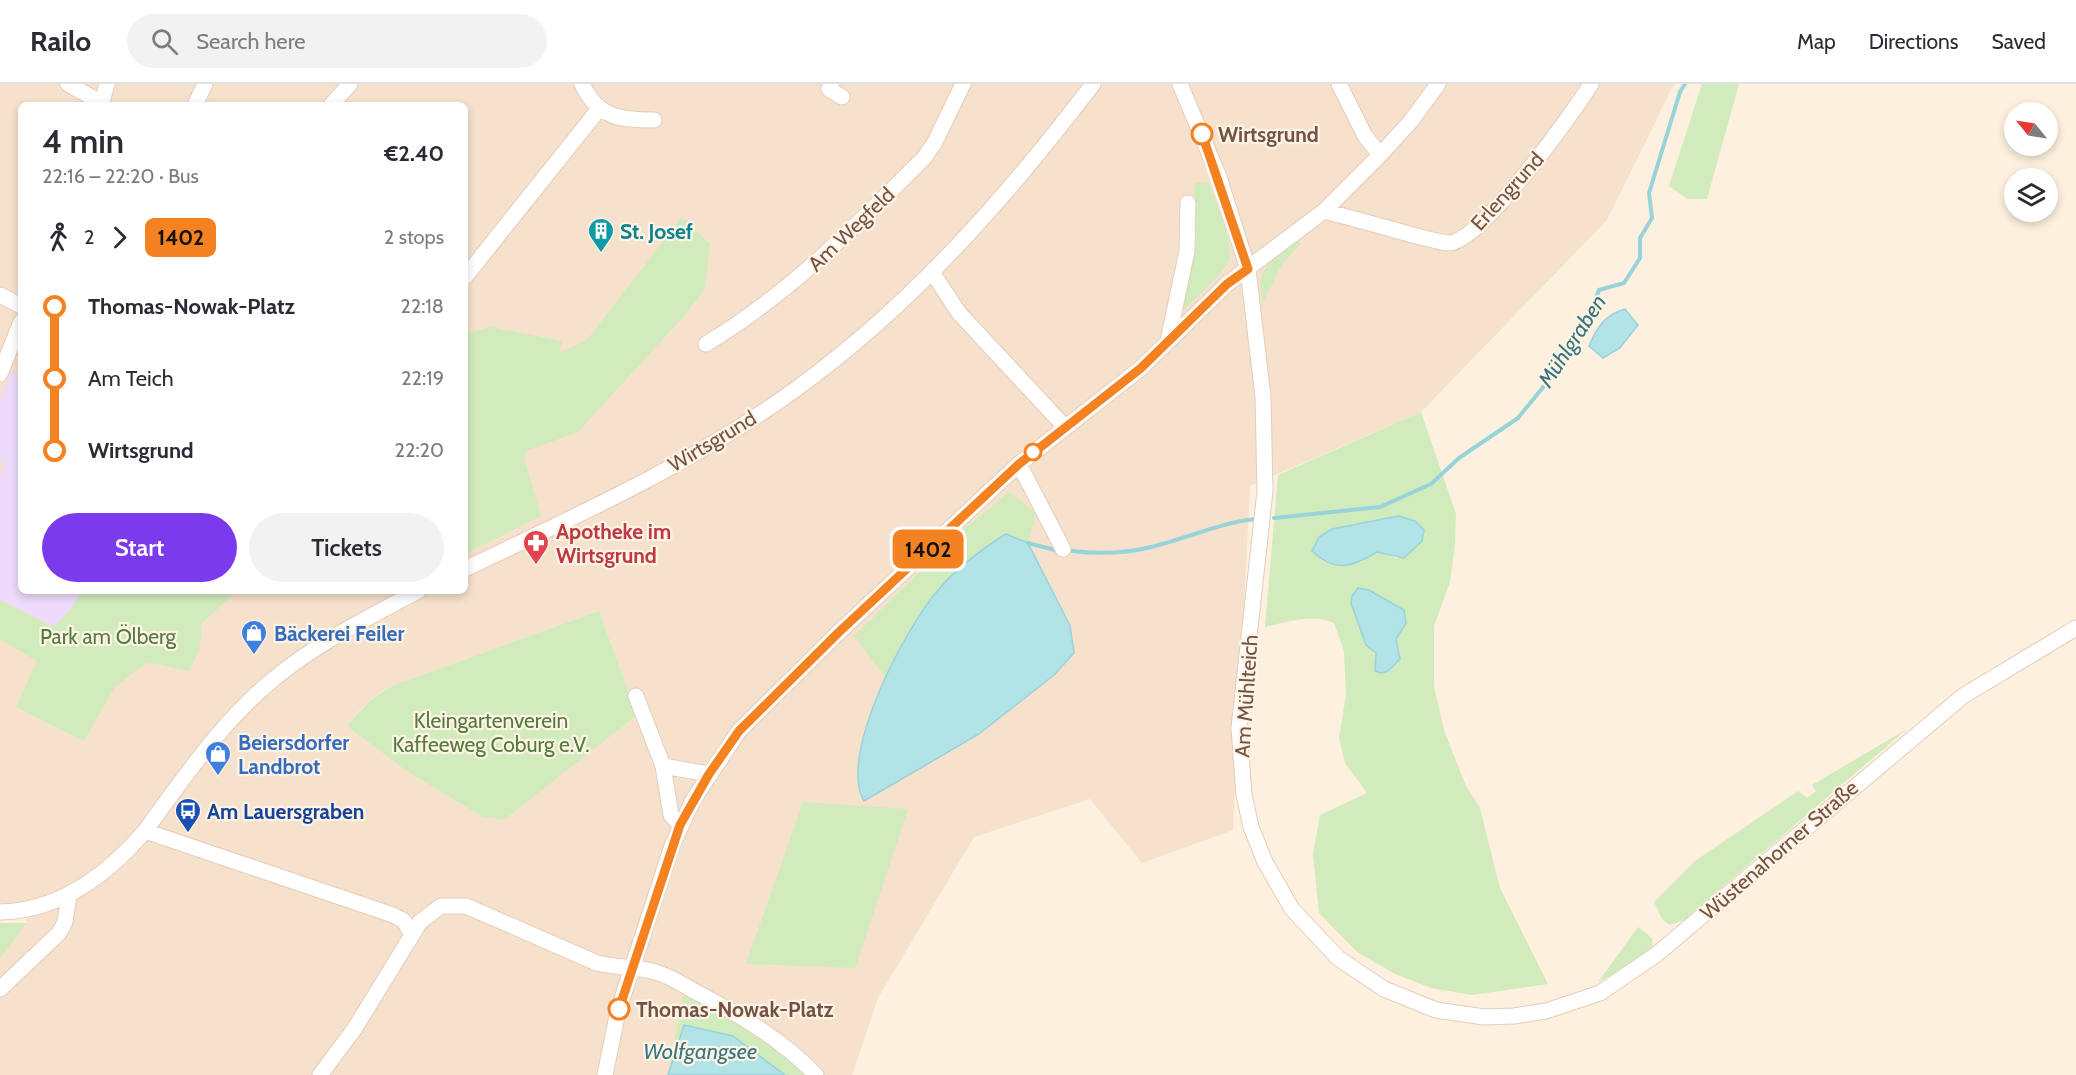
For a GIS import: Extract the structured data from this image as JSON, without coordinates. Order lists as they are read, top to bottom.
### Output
{
  "streets": {
    "street": [
      "Erlengrund",
      "Am Wegfeld",
      "Wirtsgrund",
      "Am Mühlteich",
      "Wüstenahorner Straße"
    ]
  },
  "crossings": [
    ["Am Mühlteich", "Wüstenahorner Straße"]
  ],
  "water": ["Mühlgraben", "Wolfgangsee"],
  "parks": ["Park am Ölberg", "Kleingartenverein Kaffeeweg Coburg e.V."],
  "places": {
    "other": ["Wirtsgrund", "Thomas-Nowak-Platz"],
    "building": ["St. Josef"],
    "pharmacy": ["Apotheke im Wirtsgrund"],
    "shop": ["Bäckerei Feiler", "Beiersdorfer Landbrot"],
    "bus stop": ["Am Lauersgraben"]
  },
  "lines": ["bus line 1402"],
  "north": "top left",
  "page": {
    "header": "Railo",
    "search": "Search here",
    "nav": ["Map", "Directions", "Saved"],
    "on_map": "1402",
    "heading": ["4 min", "22:16 – 22:20 · Bus", "€2.40"],
    "legs": ["2", "1402", "2 stops"],
    "list": [
      {
        "name": "Thomas-Nowak-Platz",
        "value": "22:18"
      },
      {
        "name": "Am Teich",
        "value": "22:19"
      },
      {
        "name": "Wirtsgrund",
        "value": "22:20"
      }
    ],
    "buttons": ["Start", "Tickets"]
  }
}
